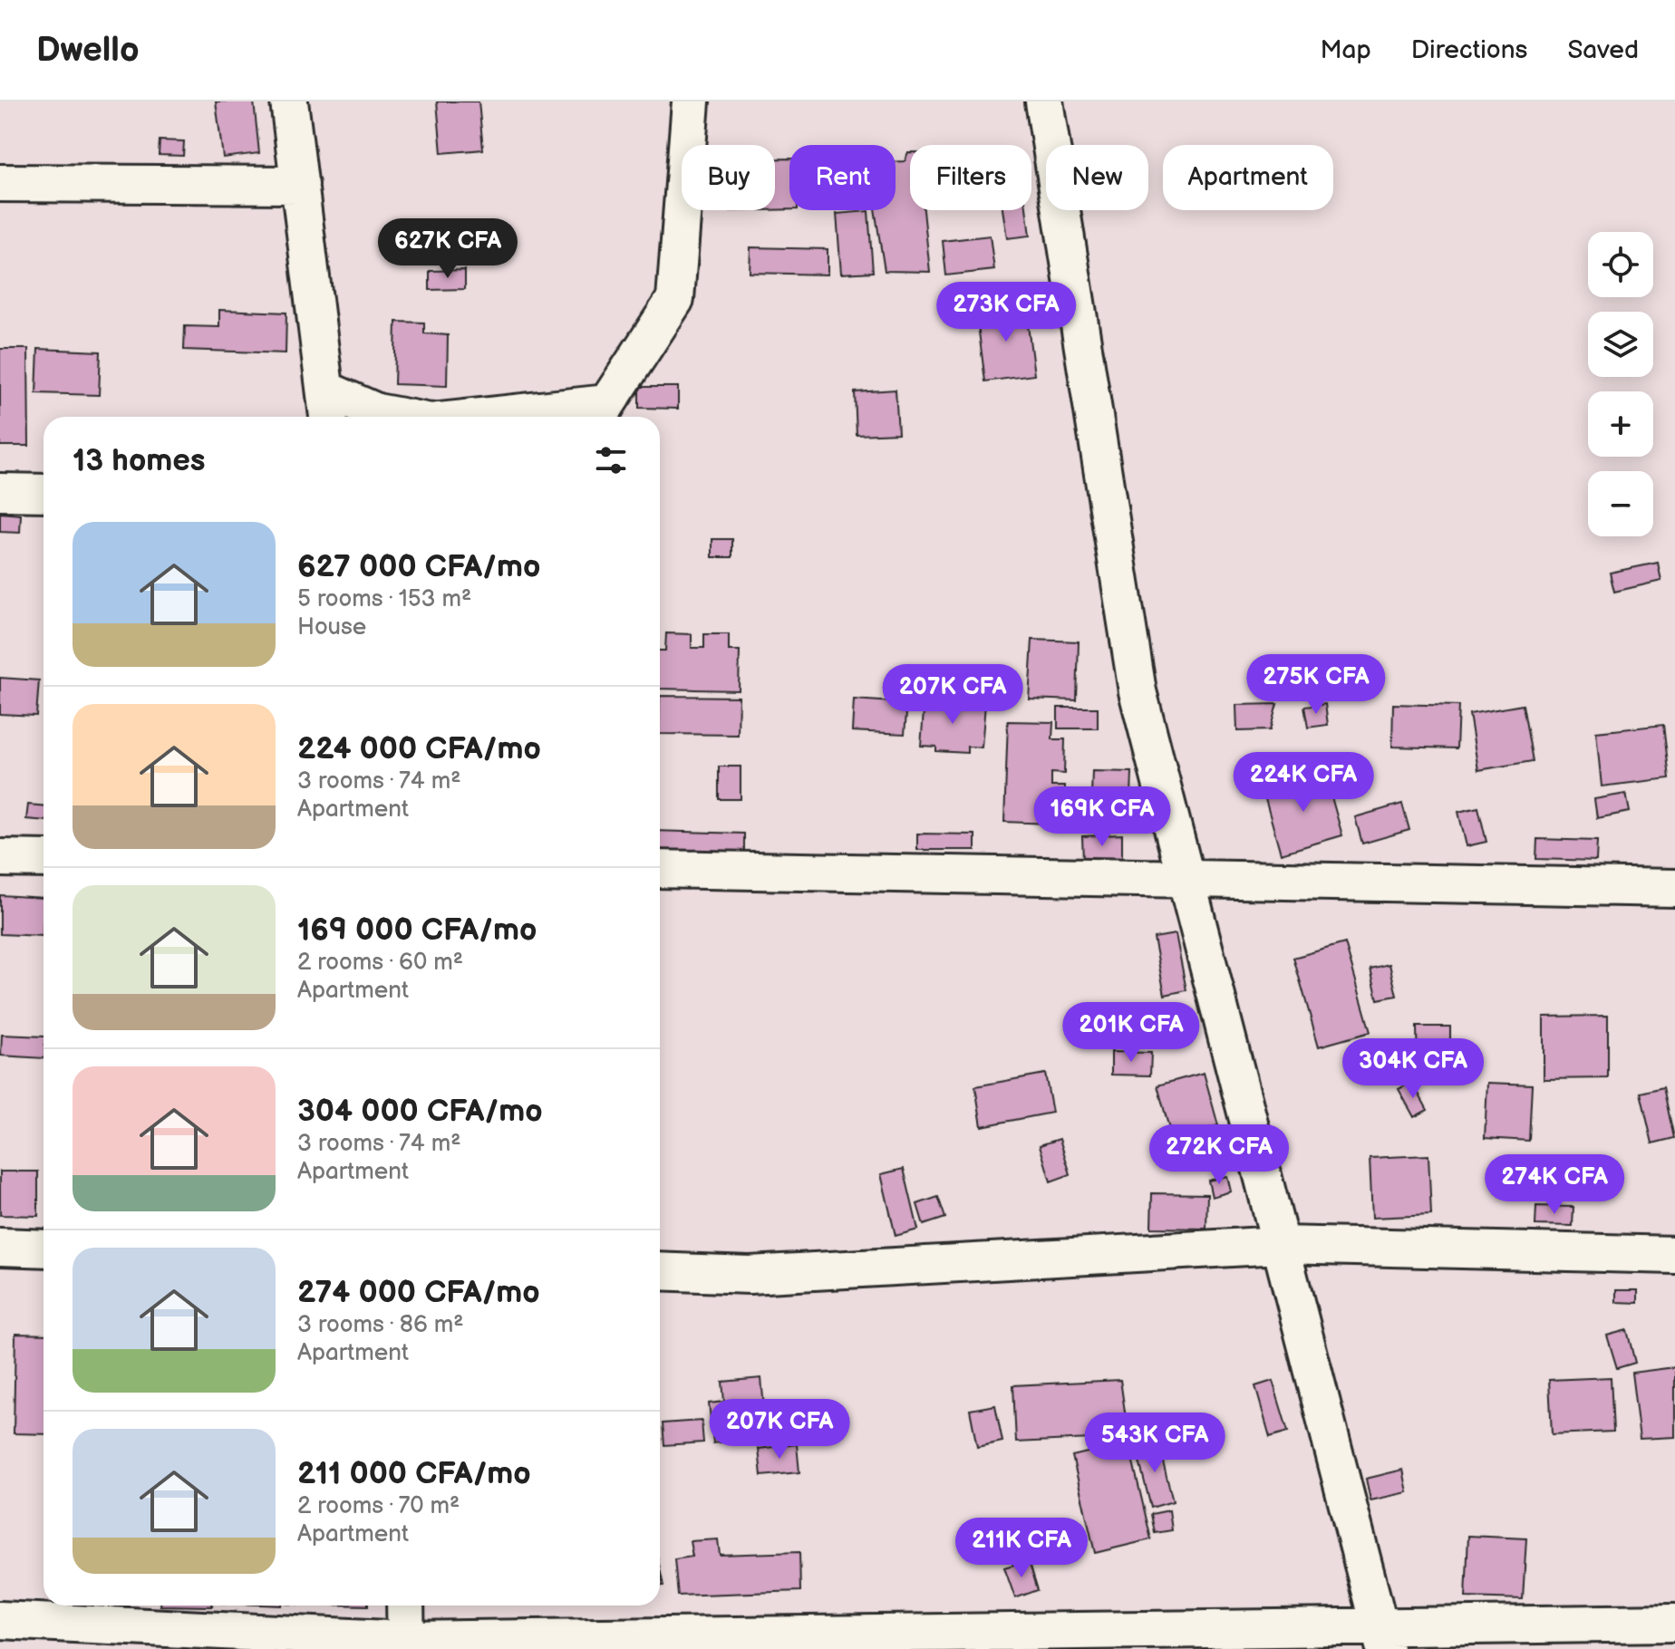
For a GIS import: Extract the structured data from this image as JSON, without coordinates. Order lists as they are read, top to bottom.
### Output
{
  "page": {
    "header": "Dwello",
    "nav": ["Map", "Directions", "Saved"],
    "chip": [
      "Buy",
      "Rent",
      "Filters",
      "New",
      "Apartment"
    ],
    "price": [
      "627K CFA",
      "273K CFA",
      "275K CFA",
      "207K CFA",
      "224K CFA",
      "169K CFA",
      "201K CFA",
      "304K CFA",
      "272K CFA",
      "274K CFA",
      "207K CFA",
      "543K CFA",
      "211K CFA"
    ],
    "map_buttons": ["+", "−"],
    "heading": "13 homes",
    "list": [
      {
        "name": "627 000 CFA/mo",
        "note": "5 rooms · 153 m² · House"
      },
      {
        "name": "224 000 CFA/mo",
        "note": "3 rooms · 74 m² · Apartment"
      },
      {
        "name": "169 000 CFA/mo",
        "note": "2 rooms · 60 m² · Apartment"
      },
      {
        "name": "304 000 CFA/mo",
        "note": "3 rooms · 74 m² · Apartment"
      },
      {
        "name": "274 000 CFA/mo",
        "note": "3 rooms · 86 m² · Apartment"
      },
      {
        "name": "211 000 CFA/mo",
        "note": "2 rooms · 70 m² · Apartment"
      }
    ]
  }
}
